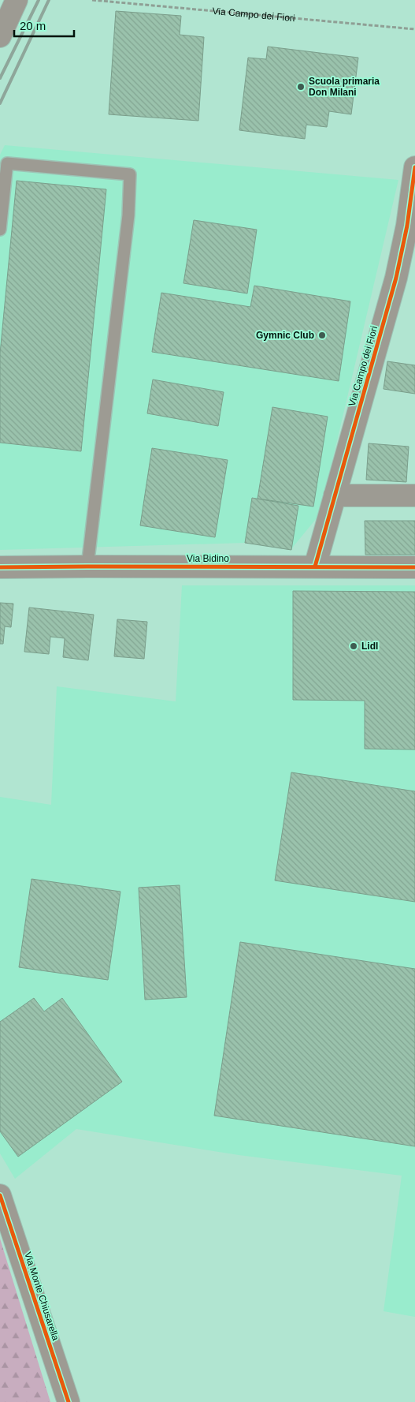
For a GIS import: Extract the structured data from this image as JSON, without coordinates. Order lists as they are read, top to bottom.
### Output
{
  "streets": {
    "street": ["Via Campo dei Fiori", "Via Bidino", "Via Monte Chiusarella"]
  },
  "crossings": [
    ["Via Campo dei Fiori", "Via Bidino"]
  ],
  "places": ["Scuola primaria Don Milani", "Gymnic Club", "Lidl"],
  "scale_bar": "20 m"
}
